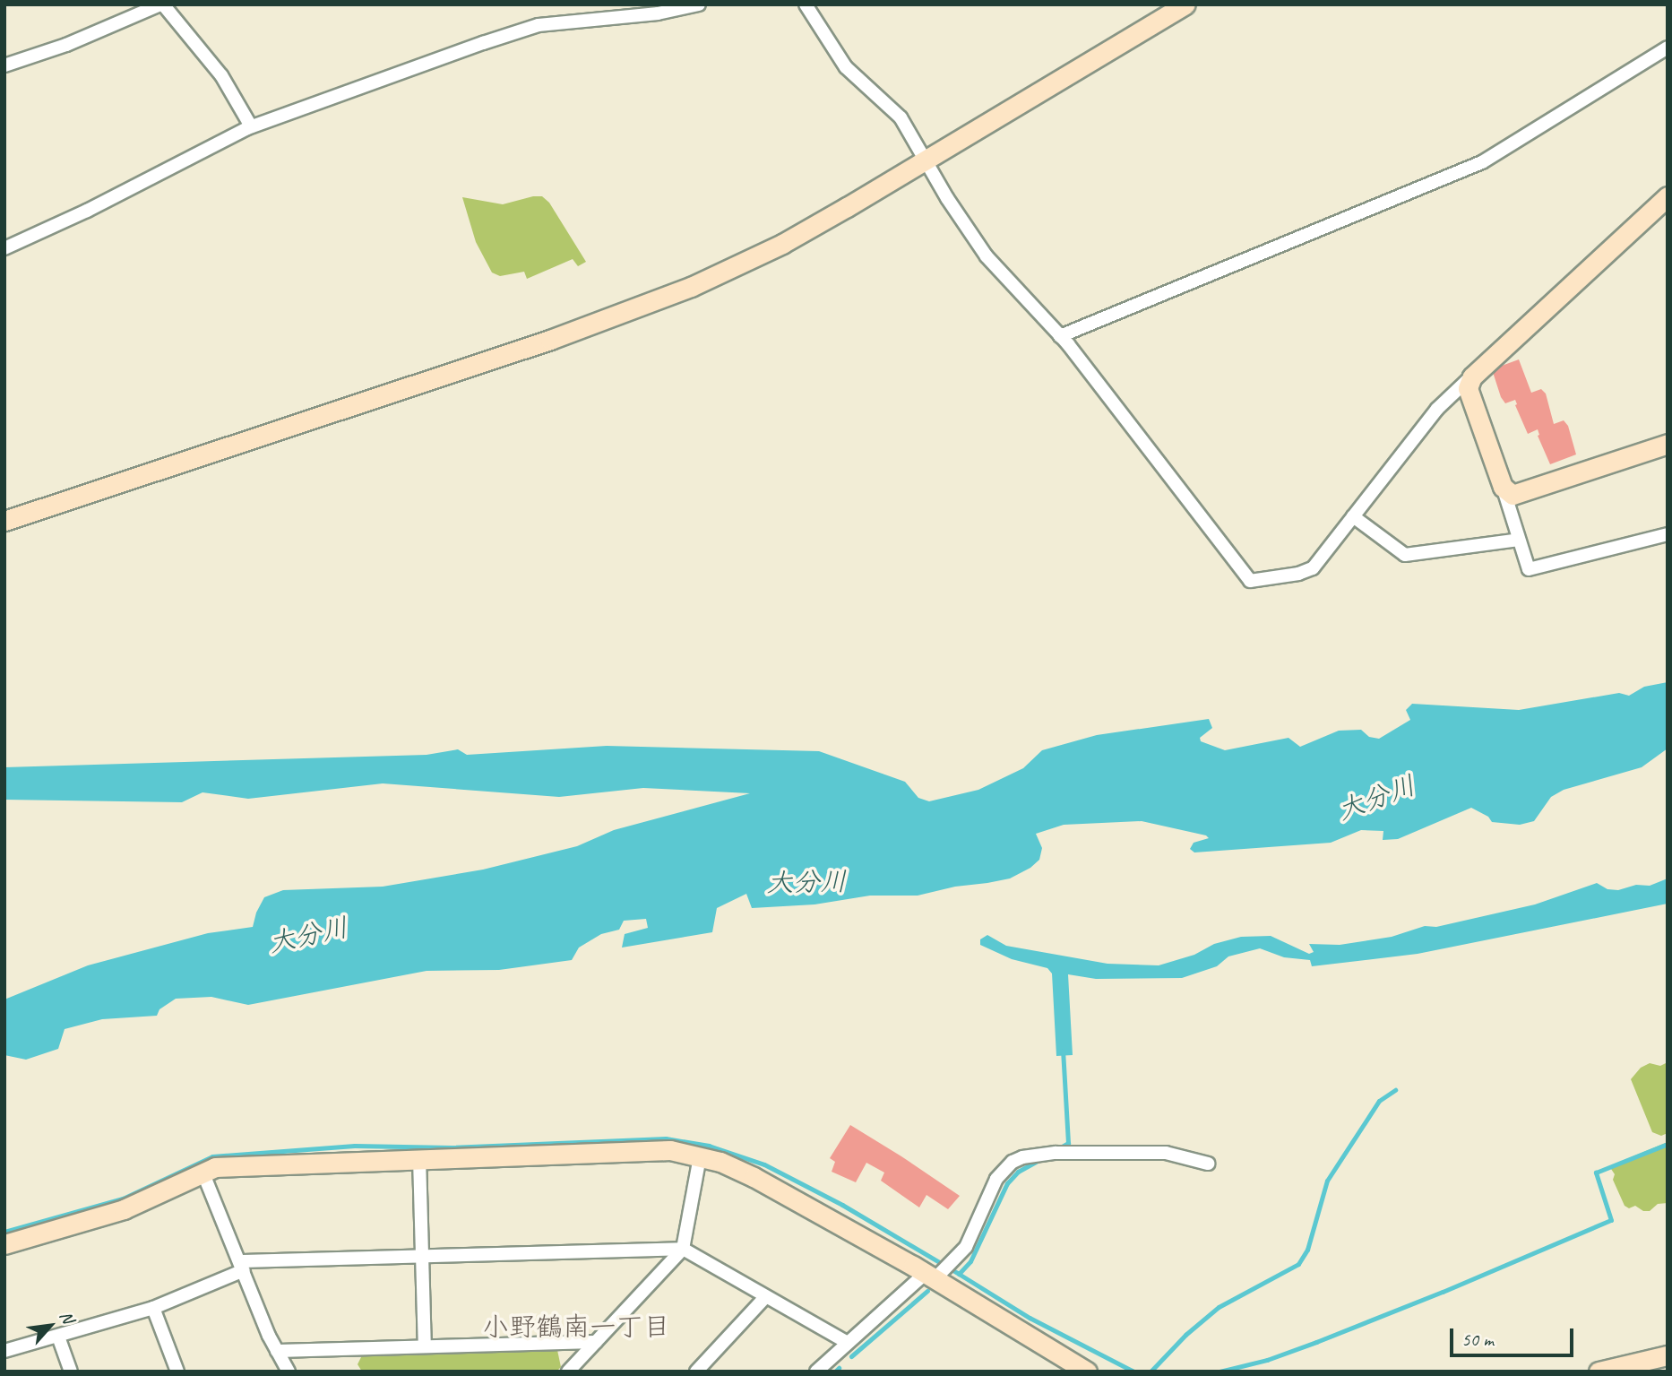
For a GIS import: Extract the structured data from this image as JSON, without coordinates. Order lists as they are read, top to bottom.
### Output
{
  "districts": ["小野鶴南一丁目"],
  "water": ["大分川"],
  "scale_bar": "50 m",
  "north": "top right"
}
